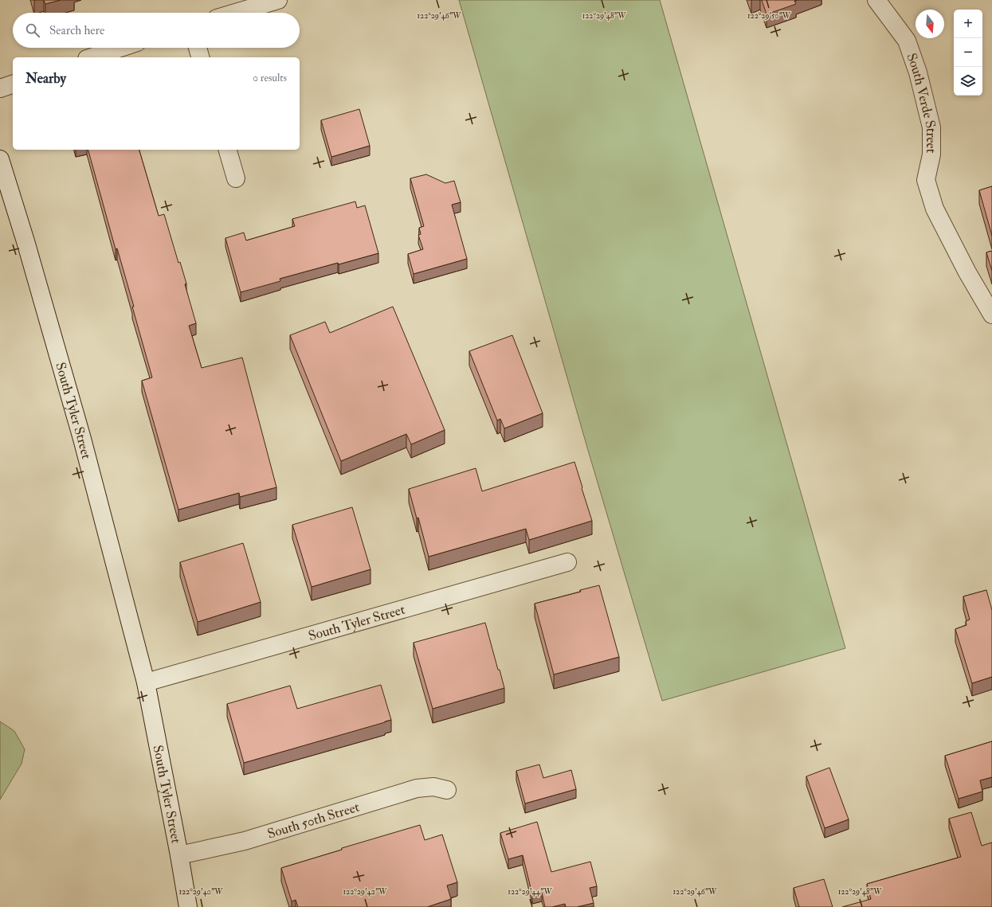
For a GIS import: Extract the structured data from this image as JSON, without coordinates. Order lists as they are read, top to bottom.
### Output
{
  "streets": {
    "street": ["South Verde Street", "South Tyler Street", "South 50th Street"]
  },
  "crossings": [
    ["South Tyler Street", "South 50th Street"]
  ],
  "north": "bottom",
  "page": {
    "map_buttons": ["+", "−"],
    "search": "Search here",
    "heading": ["Nearby", "0 results"]
  },
  "coordinates": [
    "122°29'46\"W",
    "122°29'48\"W",
    "122°29'50\"W",
    "122°29'40\"W",
    "122°29'42\"W",
    "122°29'44\"W"
  ]
}
